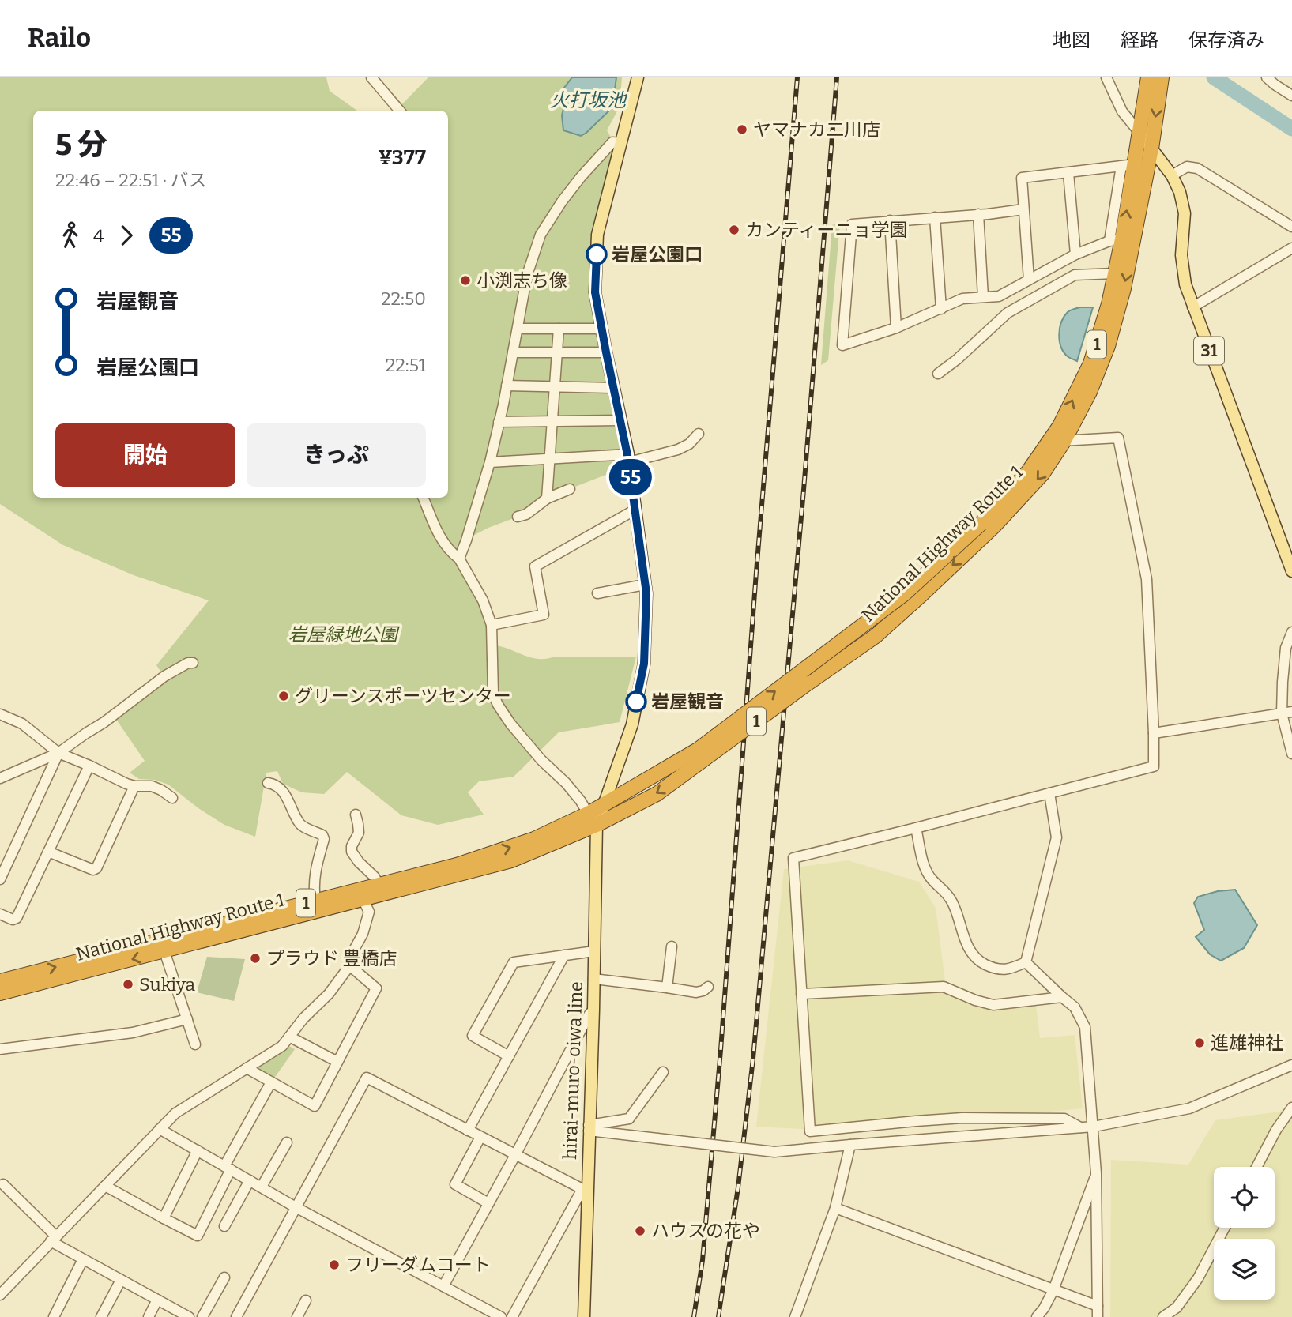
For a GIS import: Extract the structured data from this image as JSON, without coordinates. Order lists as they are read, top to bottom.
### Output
{
  "streets": {
    "highway": ["1", "National Highway Route 1"],
    "main road": ["31", "hirai-muro-oiwa line"]
  },
  "crossings": [
    ["31", "National Highway Route 1"],
    ["National Highway Route 1", "hirai-muro-oiwa line"]
  ],
  "water": ["火打坂池"],
  "parks": ["岩屋緑地公園"],
  "places": [
    "ヤマナカ二川店",
    "カンティーニョ学園",
    "岩屋公園口",
    "小渕志ち像",
    "グリーンスポーツセンター",
    "岩屋観音",
    "プラウド 豊橋店",
    "Sukiya",
    "進雄神社",
    "ハウスの花や",
    "フリーダムコート"
  ],
  "lines": ["bus line 55"],
  "page": {
    "header": "Railo",
    "nav": ["地図", "経路", "保存済み"],
    "on_map": "55",
    "heading": ["5 分", "22:46 – 22:51 · バス", "¥377"],
    "legs": ["4", "55"],
    "list": [
      {
        "name": "岩屋観音",
        "value": "22:50"
      },
      {
        "name": "岩屋公園口",
        "value": "22:51"
      }
    ],
    "buttons": ["開始", "きっぷ"]
  }
}
